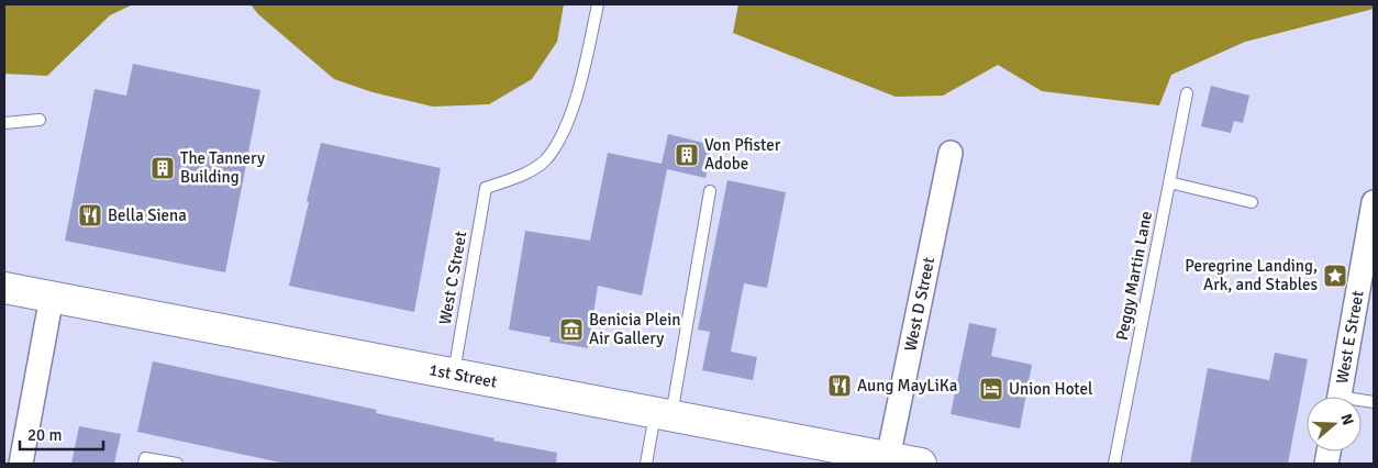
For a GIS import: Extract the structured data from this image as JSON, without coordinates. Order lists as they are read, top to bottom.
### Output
{
  "streets": {
    "main road": ["1st Street"],
    "street": ["West D Street", "West E Street"],
    "lane": ["Peggy Martin Lane", "West C Street"]
  },
  "crossings": [
    ["West C Street", "1st Street"],
    ["West D Street", "1st Street"]
  ],
  "places": {
    "building": ["Von Pfister Adobe", "The Tannery Building"],
    "restaurant": ["Bella Siena", "Aung MayLiKa"],
    "place": ["Peregrine Landing, Ark, and Stables"],
    "museum": ["Benicia Plein Air Gallery"],
    "hotel": ["Union Hotel"]
  },
  "scale_bar": "20 m",
  "north": "right"
}
